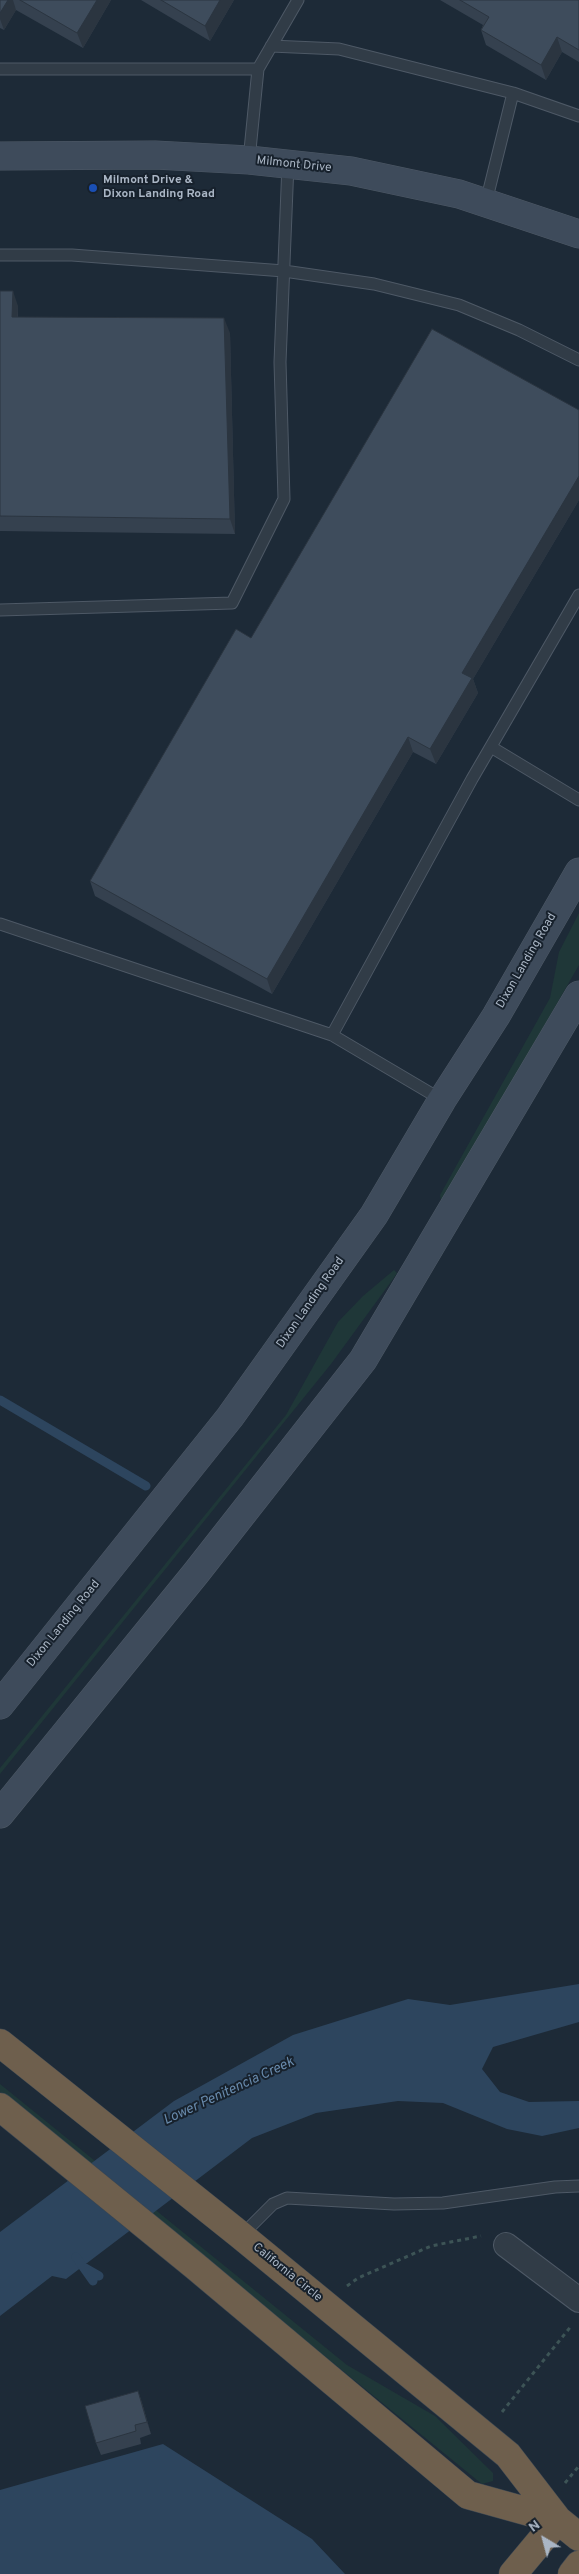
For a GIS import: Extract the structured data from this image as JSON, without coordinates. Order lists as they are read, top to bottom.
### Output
{
  "streets": {
    "highway": ["California Circle"],
    "main road": ["Milmont Drive", "Dixon Landing Road"]
  },
  "water": ["Lower Penitencia Creek"],
  "places": ["Milmont Drive & Dixon Landing Road"],
  "north": "top left"
}
